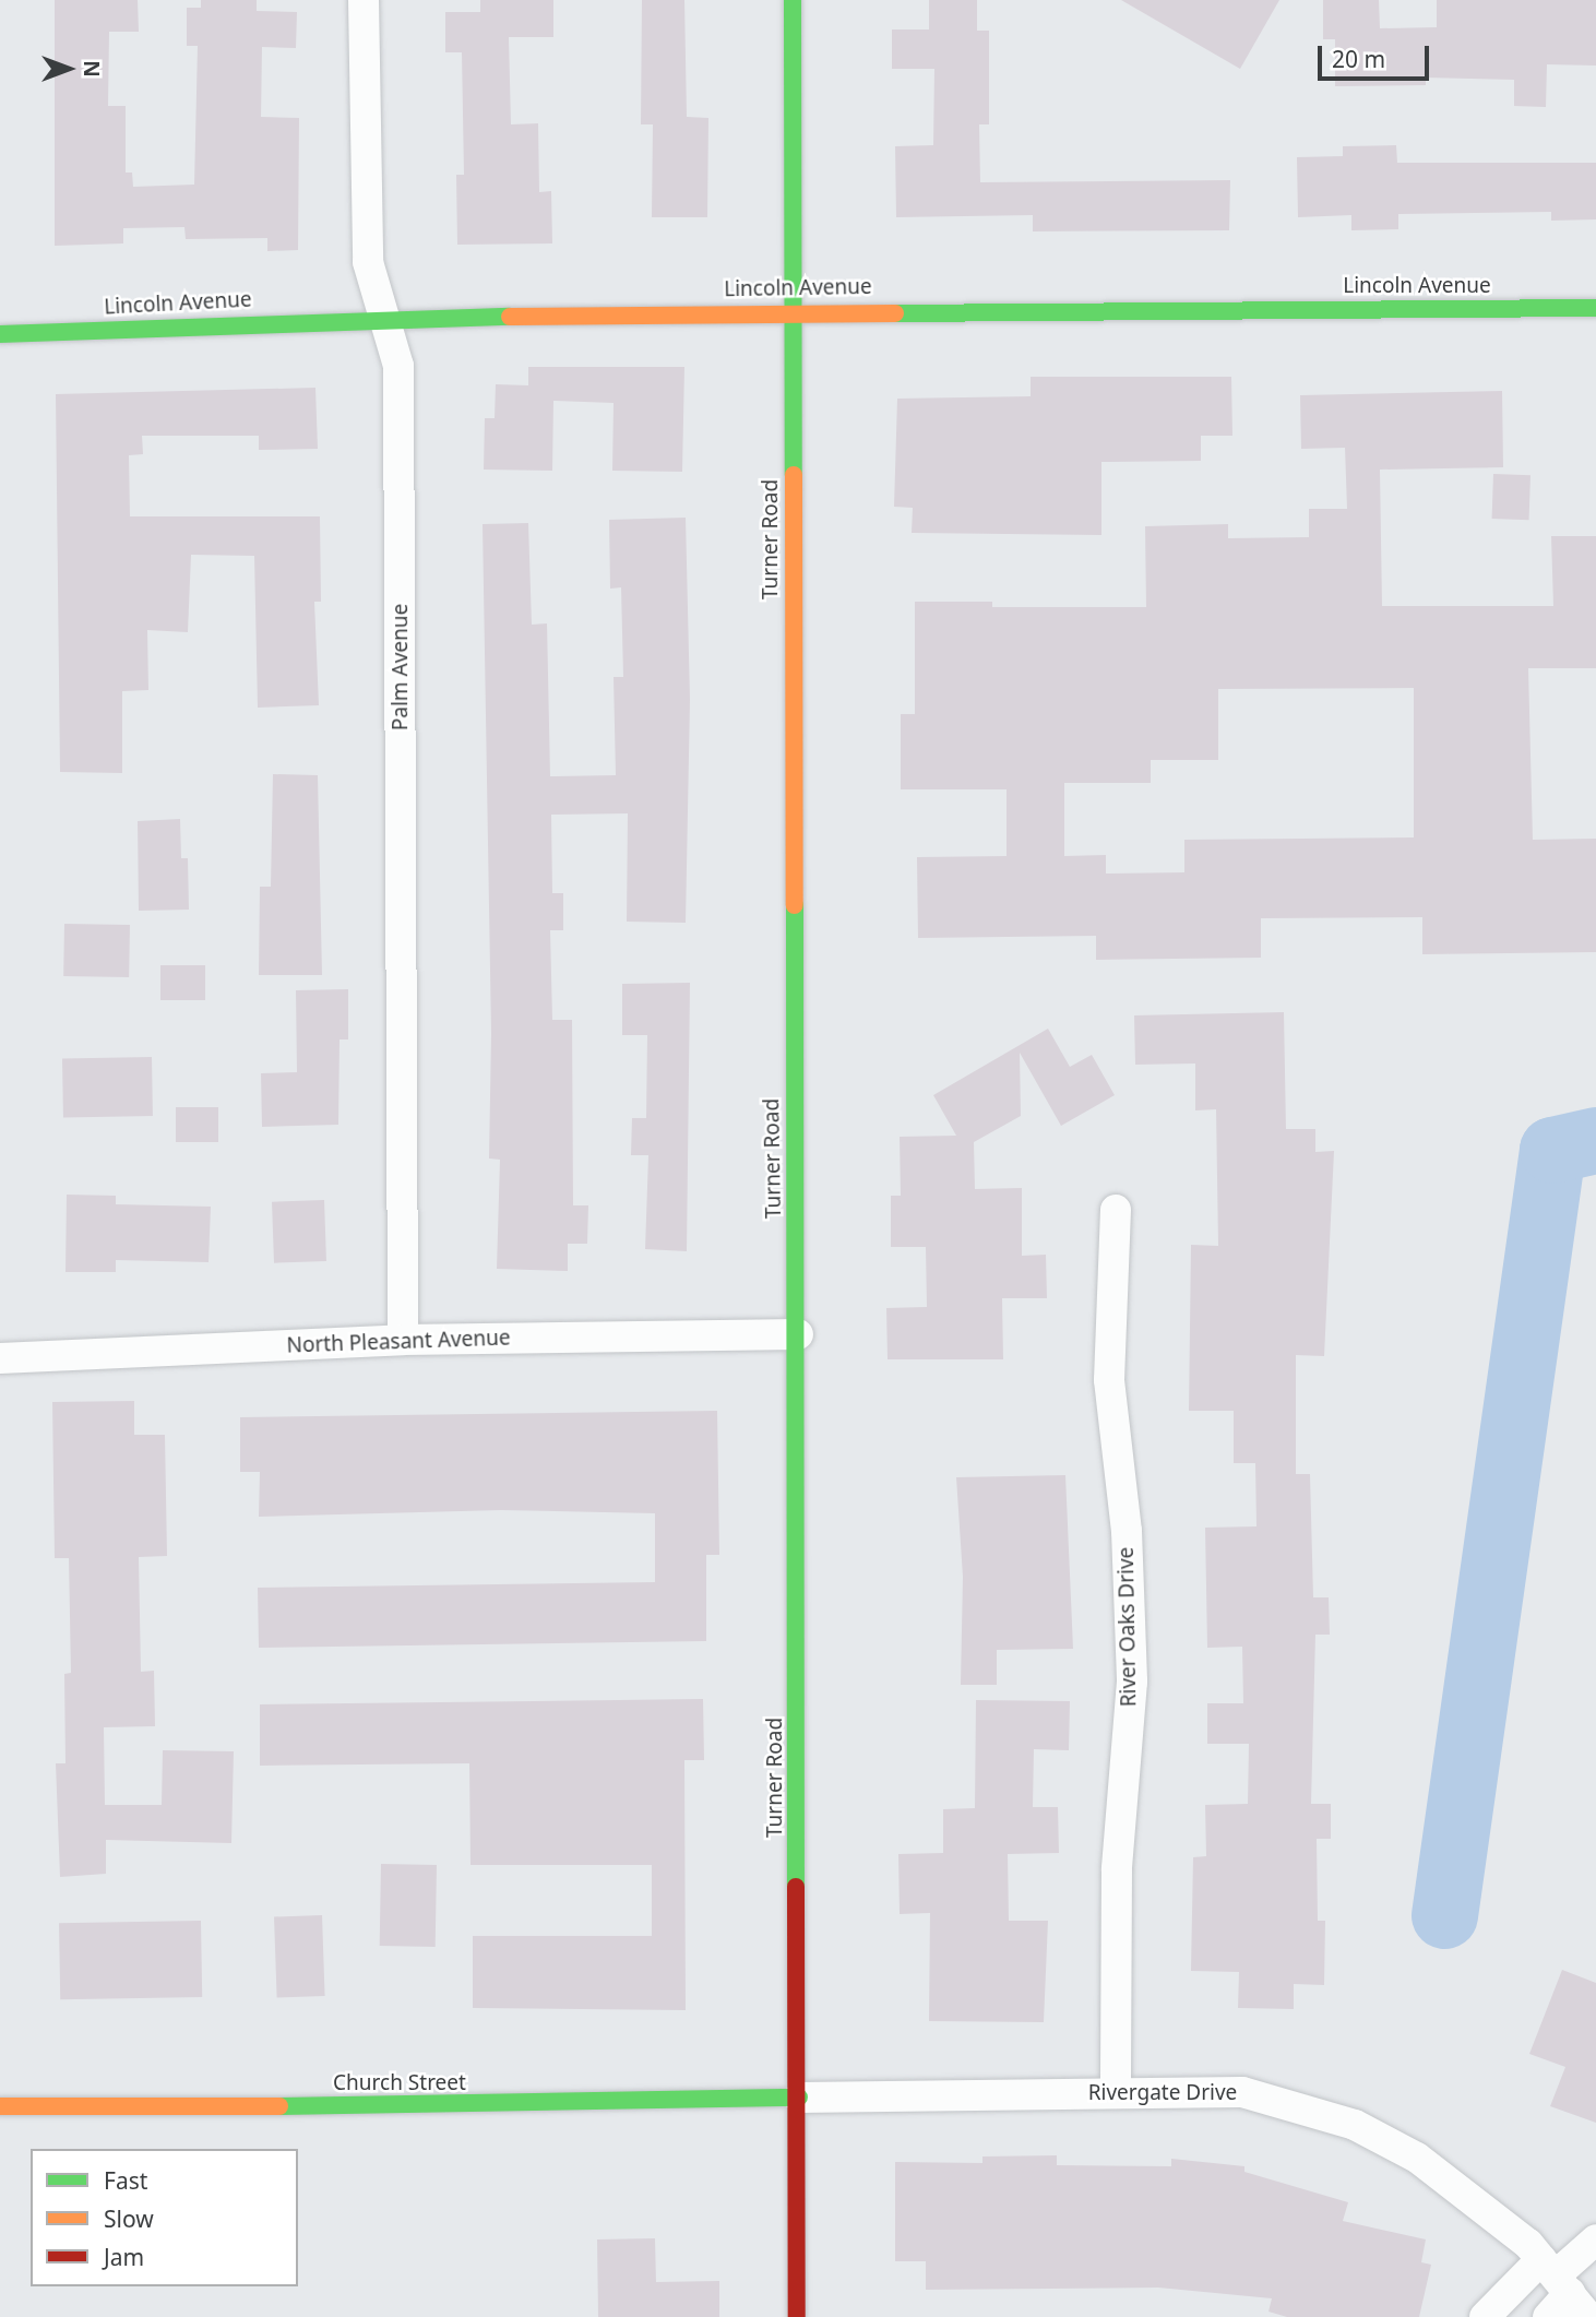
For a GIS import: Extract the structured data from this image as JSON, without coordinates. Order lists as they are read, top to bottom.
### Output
{
  "streets": {
    "street": [
      "Lincoln Avenue",
      "Turner Road",
      "Palm Avenue",
      "North Pleasant Avenue",
      "River Oaks Drive",
      "Church Street",
      "Rivergate Drive"
    ]
  },
  "crossings": [
    ["Lincoln Avenue", "Turner Road"],
    ["Lincoln Avenue", "Palm Avenue"],
    ["Turner Road", "North Pleasant Avenue"],
    ["Turner Road", "Church Street"],
    ["Turner Road", "Rivergate Drive"],
    ["Palm Avenue", "North Pleasant Avenue"],
    ["River Oaks Drive", "Rivergate Drive"],
    ["Church Street", "Rivergate Drive"]
  ],
  "legend": ["Fast", "Slow", "Jam"],
  "scale_bar": "20 m",
  "north": "right"
}
